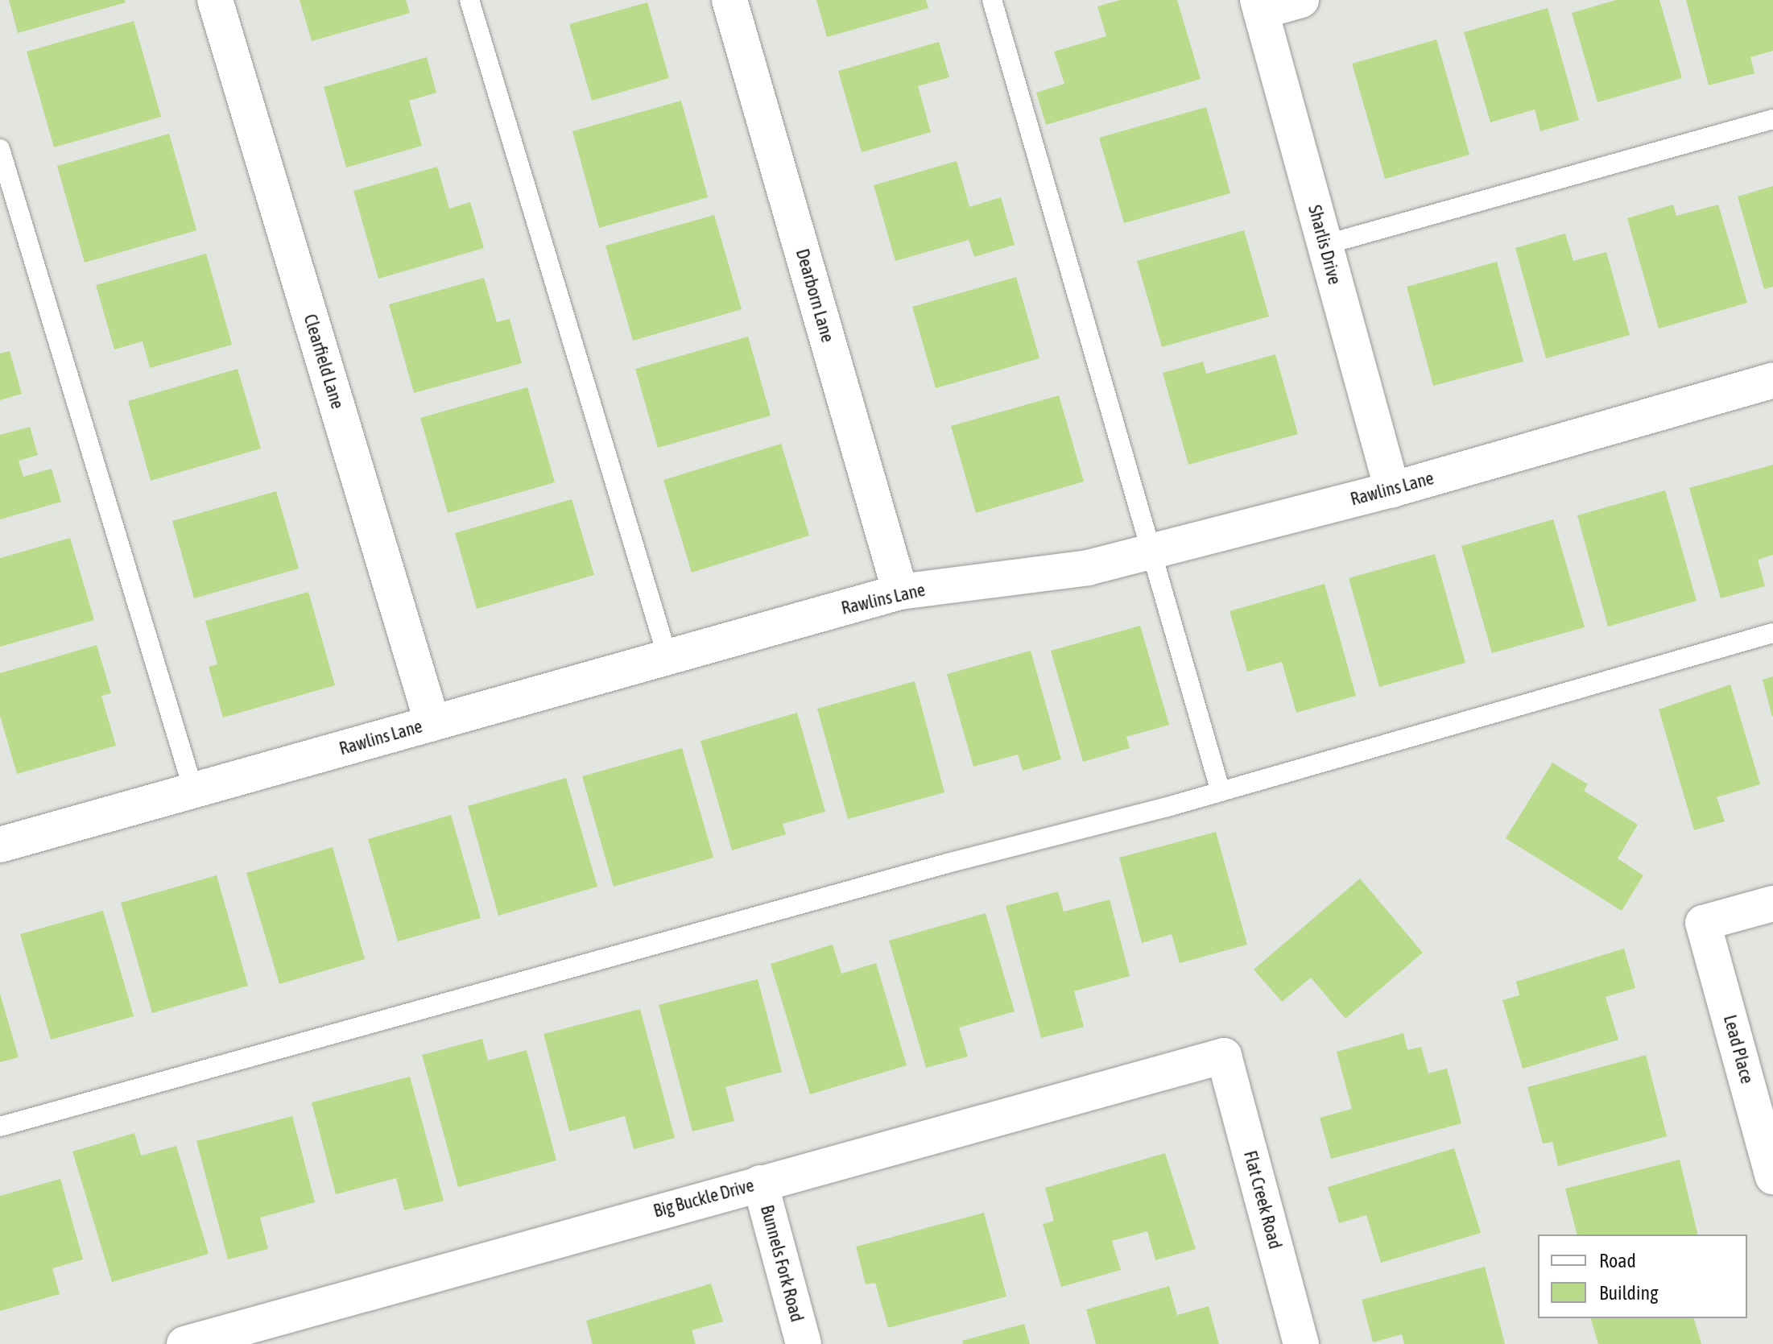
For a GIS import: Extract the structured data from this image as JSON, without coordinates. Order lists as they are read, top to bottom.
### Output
{
  "streets": {
    "street": [
      "Sharlis Drive",
      "Dearborn Lane",
      "Clearfield Lane",
      "Rawlins Lane",
      "Lead Place",
      "Big Buckle Drive",
      "Flat Creek Road",
      "Bunnels Fork Road"
    ]
  },
  "crossings": [
    ["Sharlis Drive", "Rawlins Lane"],
    ["Dearborn Lane", "Rawlins Lane"],
    ["Clearfield Lane", "Rawlins Lane"],
    ["Big Buckle Drive", "Flat Creek Road"],
    ["Big Buckle Drive", "Bunnels Fork Road"]
  ],
  "legend": ["Road", "Building"]
}
